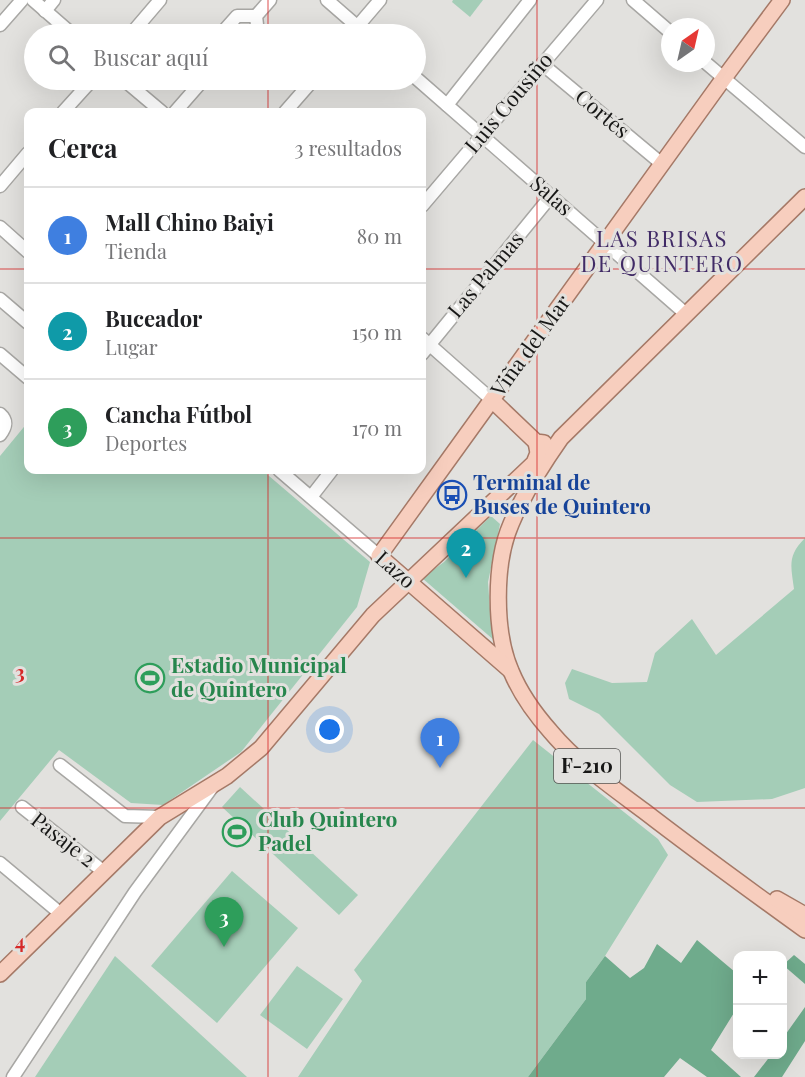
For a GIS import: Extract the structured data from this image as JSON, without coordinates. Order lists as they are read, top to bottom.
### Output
{
  "streets": {
    "main road": ["Viña del Mar", "Lazo", "F-210"],
    "street": [
      "Luis Cousiño",
      "Cortés",
      "Salas",
      "Las Palmas",
      "Pasaje 2"
    ]
  },
  "crossings": [
    ["Luis Cousiño", "Cortés"],
    ["Luis Cousiño", "Salas"],
    ["Cortés", "Viña del Mar"],
    ["Salas", "Las Palmas"],
    ["Salas", "Viña del Mar"],
    ["Viña del Mar", "Lazo"],
    ["Lazo", "F-210"]
  ],
  "districts": ["LAS BRISAS DE QUINTERO"],
  "places": {
    "bus stop": ["Terminal de Buses de Quintero"],
    "sports": ["Estadio Municipal de Quintero", "Club Quintero Padel"]
  },
  "north": "top right",
  "page": {
    "search": "Buscar aquí",
    "heading": ["Cerca", "3 resultados"],
    "list": [
      {
        "mark": "1",
        "name": "Mall Chino Baiyi",
        "note": "Tienda",
        "value": "80 m"
      },
      {
        "mark": "2",
        "name": "Buceador",
        "note": "Lugar",
        "value": "150 m"
      },
      {
        "mark": "3",
        "name": "Cancha Fútbol",
        "note": "Deportes",
        "value": "170 m"
      }
    ],
    "pins": ["2", "1", "3"],
    "map_buttons": ["+", "−"]
  },
  "grid": {
    "rows": ["3", "4"]
  }
}
